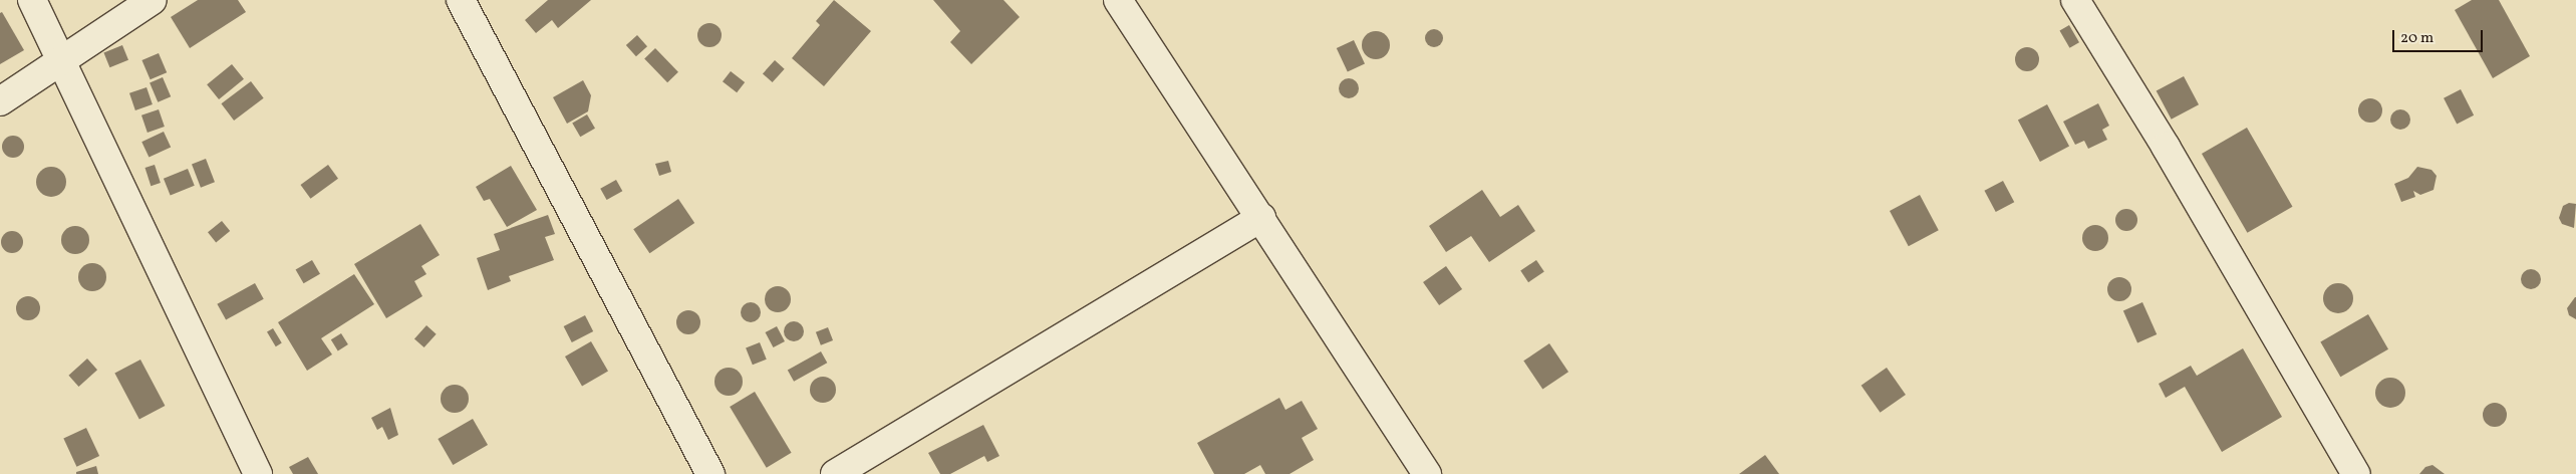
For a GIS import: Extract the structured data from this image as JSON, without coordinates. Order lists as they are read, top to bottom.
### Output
{
  "scale_bar": "20 m"
}
